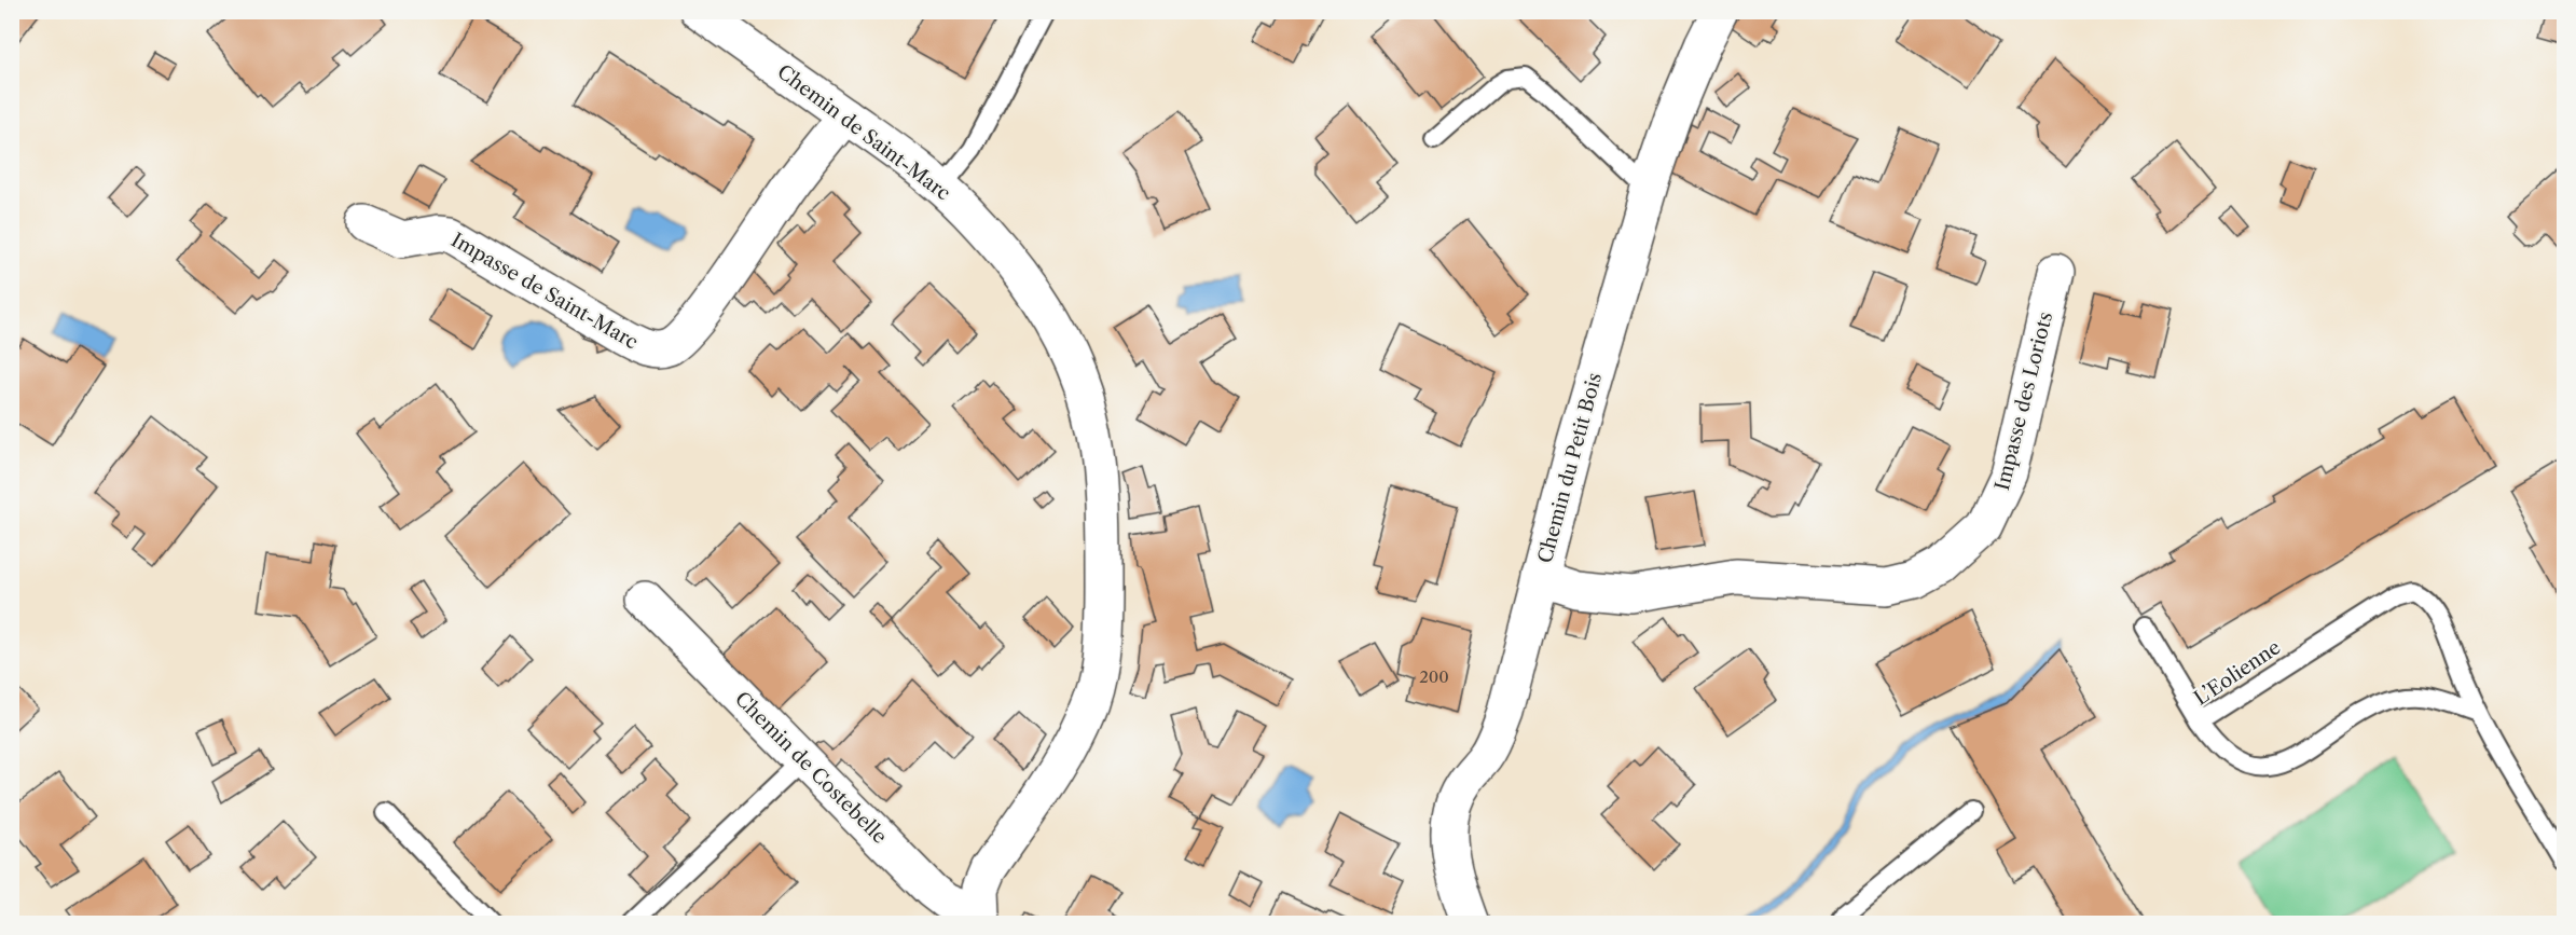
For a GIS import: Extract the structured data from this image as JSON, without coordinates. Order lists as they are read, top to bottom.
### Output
{
  "streets": {
    "street": [
      "Chemin de Saint-Marc",
      "Impasse de Saint-Marc",
      "Impasse des Loriots",
      "Chemin du Petit Bois",
      "Chemin de Costebelle"
    ],
    "lane": ["L’Eolienne"]
  },
  "crossings": [
    ["Chemin de Saint-Marc", "Impasse de Saint-Marc"],
    ["Chemin de Saint-Marc", "Chemin de Costebelle"],
    ["Impasse des Loriots", "Chemin du Petit Bois"]
  ],
  "house_numbers": ["200"]
}
